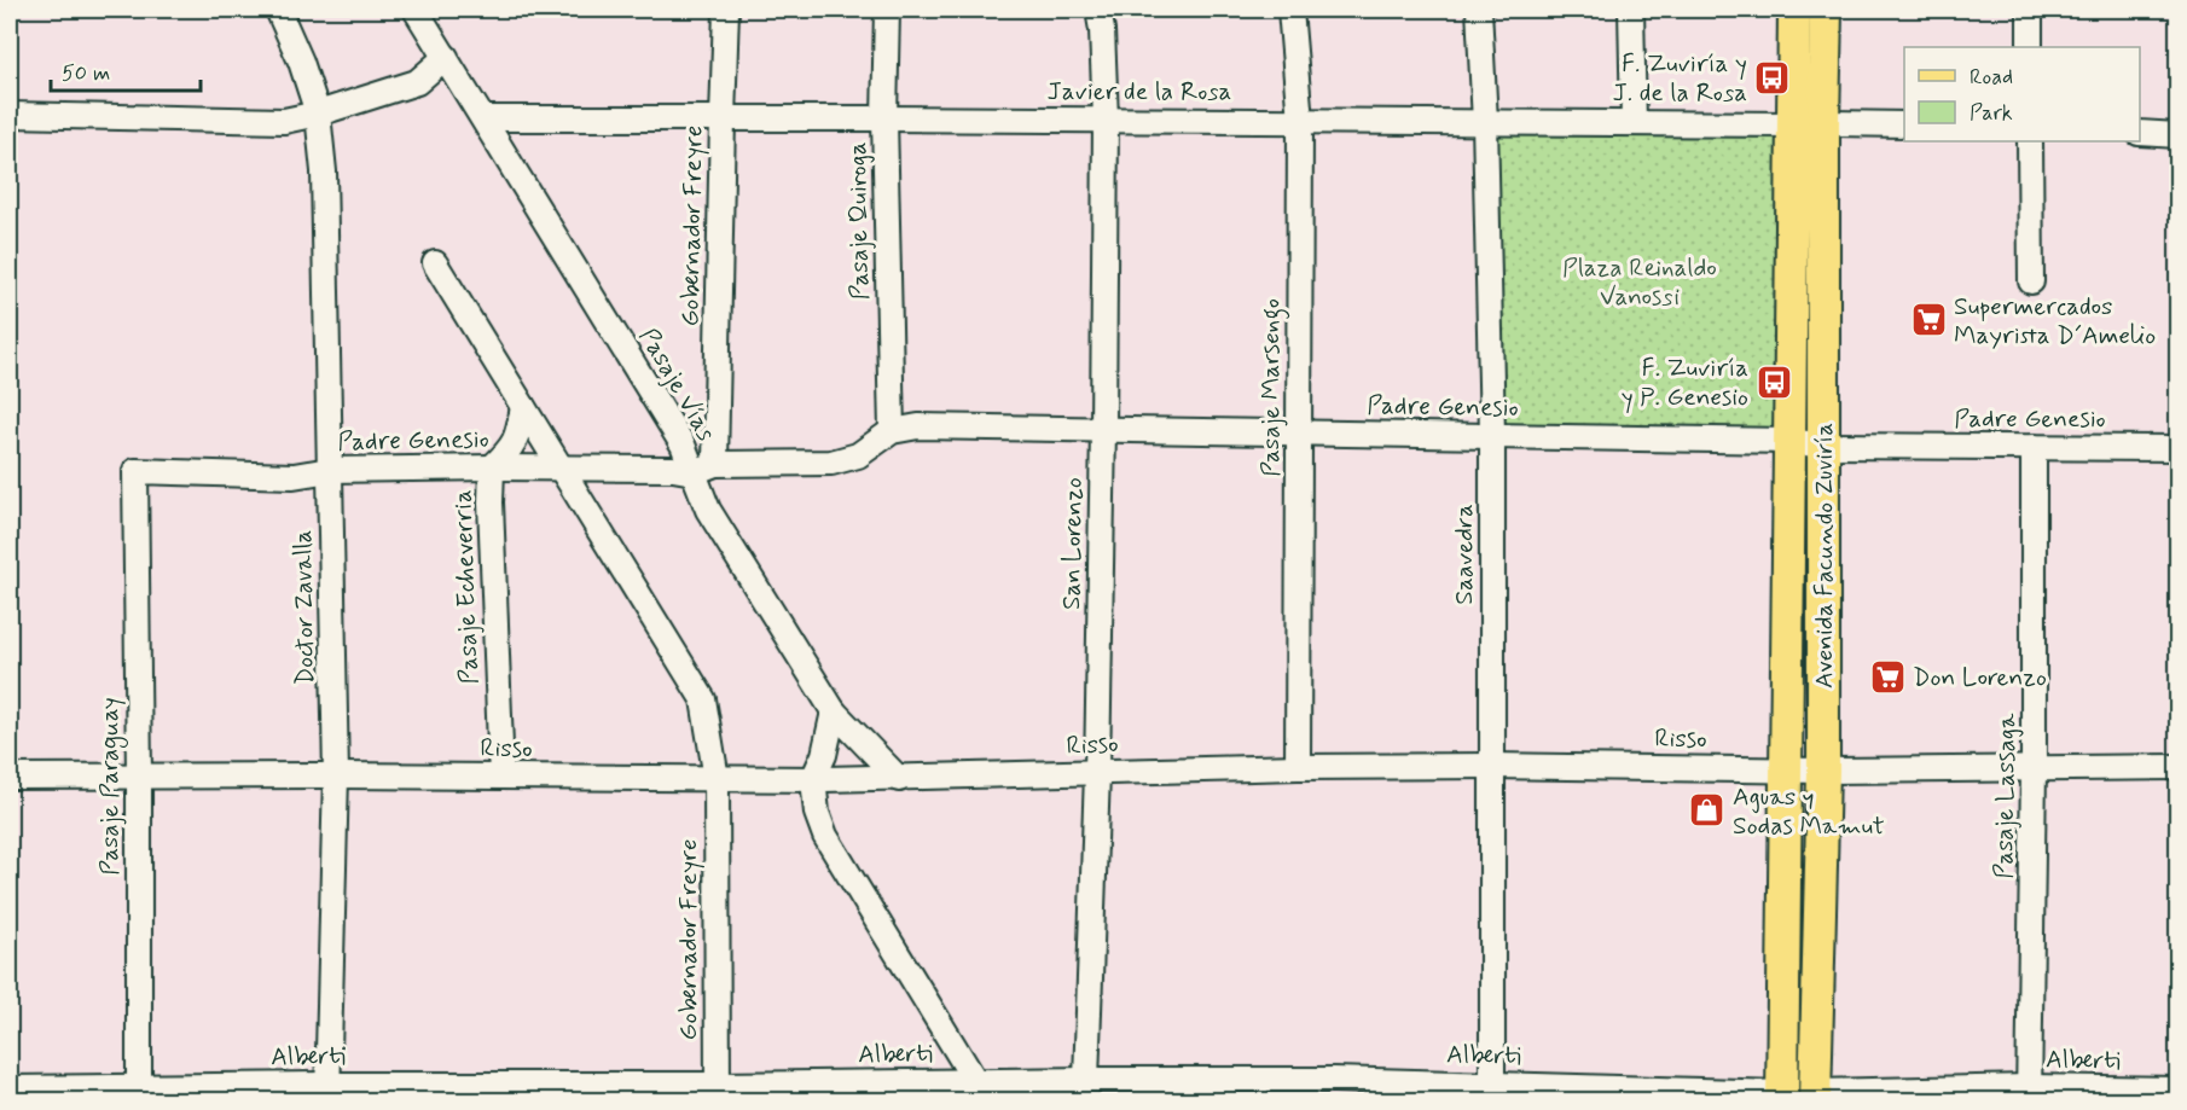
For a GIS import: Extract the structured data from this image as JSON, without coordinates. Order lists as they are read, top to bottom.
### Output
{
  "streets": {
    "main road": ["Avenida Facundo Zuviría"],
    "street": [
      "Javier de la Rosa",
      "Pasaje Quiroga",
      "Gobernador Freyre",
      "Pasaje Vías",
      "Pasaje Marsengo",
      "Padre Genesio",
      "San Lorenzo",
      "Saavedra",
      "Pasaje Echeverria",
      "Doctor Zavalla",
      "Risso",
      "Pasaje Paraguay",
      "Pasaje Lassaga",
      "Alberti"
    ]
  },
  "crossings": [
    ["Javier de la Rosa", "Pasaje Quiroga"],
    ["Javier de la Rosa", "Gobernador Freyre"],
    ["Javier de la Rosa", "Pasaje Vías"],
    ["Javier de la Rosa", "Pasaje Marsengo"],
    ["Javier de la Rosa", "San Lorenzo"],
    ["Javier de la Rosa", "Saavedra"],
    ["Javier de la Rosa", "Avenida Facundo Zuviría"],
    ["Pasaje Quiroga", "Padre Genesio"],
    ["Gobernador Freyre", "Pasaje Vías"],
    ["Gobernador Freyre", "Padre Genesio"],
    ["Gobernador Freyre", "Risso"],
    ["Gobernador Freyre", "Alberti"],
    ["Pasaje Vías", "Padre Genesio"],
    ["Pasaje Vías", "Risso"],
    ["Pasaje Marsengo", "Padre Genesio"],
    ["Pasaje Marsengo", "Risso"],
    ["Padre Genesio", "San Lorenzo"],
    ["Padre Genesio", "Saavedra"],
    ["Padre Genesio", "Avenida Facundo Zuviría"],
    ["Padre Genesio", "Pasaje Echeverria"],
    ["Padre Genesio", "Doctor Zavalla"],
    ["Padre Genesio", "Pasaje Paraguay"],
    ["Padre Genesio", "Pasaje Lassaga"],
    ["San Lorenzo", "Risso"],
    ["San Lorenzo", "Alberti"],
    ["Saavedra", "Risso"],
    ["Saavedra", "Alberti"],
    ["Avenida Facundo Zuviría", "Risso"],
    ["Avenida Facundo Zuviría", "Alberti"],
    ["Pasaje Echeverria", "Risso"],
    ["Doctor Zavalla", "Risso"],
    ["Doctor Zavalla", "Alberti"],
    ["Risso", "Pasaje Paraguay"],
    ["Risso", "Pasaje Lassaga"],
    ["Pasaje Paraguay", "Alberti"],
    ["Pasaje Lassaga", "Alberti"]
  ],
  "parks": ["Plaza Reinaldo Vanossi"],
  "places": {
    "bus stop": ["F. Zuviría y J. de la Rosa", "F. Zuviría y P. Genesio"],
    "supermarket": ["Supermercados Mayrista D´Amelio", "Don Lorenzo"],
    "shop": ["Aguas y Sodas Mamut"]
  },
  "legend": ["Road", "Park"],
  "scale_bar": "50 m"
}
